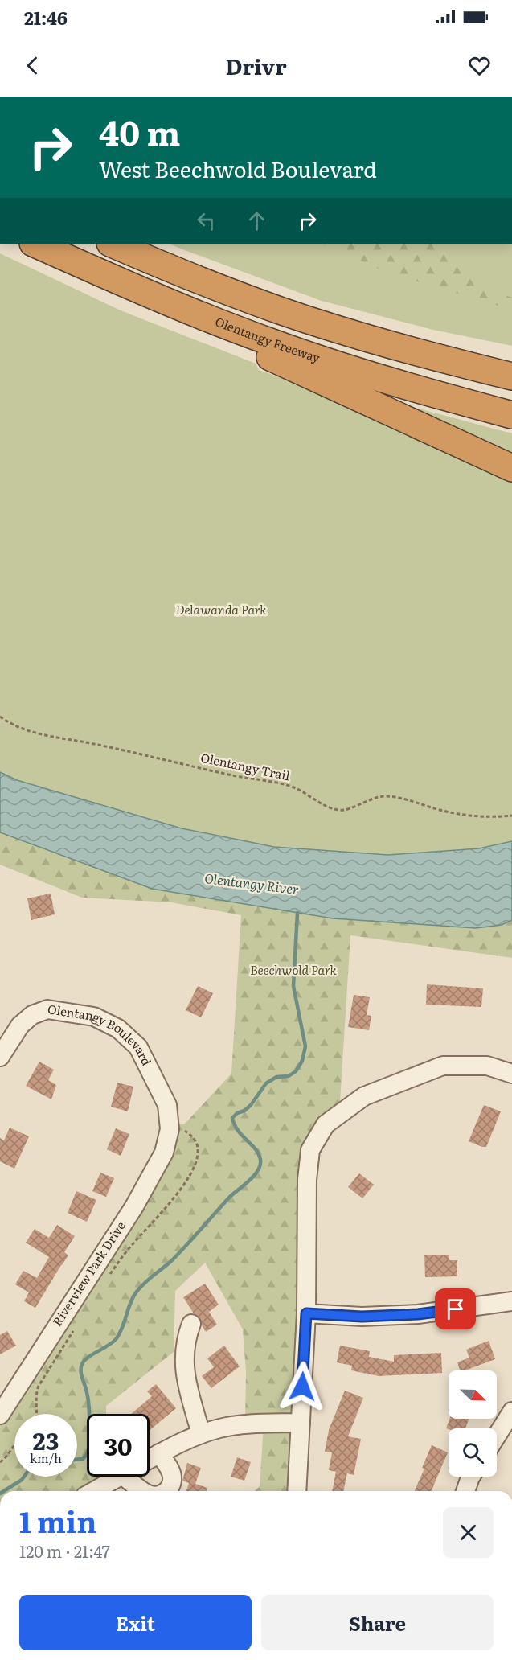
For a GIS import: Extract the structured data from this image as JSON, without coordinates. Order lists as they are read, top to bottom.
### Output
{
  "streets": {
    "highway": ["Olentangy Freeway"],
    "street": ["Olentangy Boulevard", "Riverview Park Drive"],
    "path": ["Olentangy Trail"]
  },
  "crossings": [
    ["Olentangy Boulevard", "Riverview Park Drive"]
  ],
  "water": ["Olentangy River"],
  "parks": ["Delawanda Park", "Beechwold Park"],
  "north": "bottom right",
  "page": {
    "status": "21:46",
    "header": "Drivr",
    "turn": ["40 m", "West Beechwold Boulevard"],
    "speed": "23 km/h",
    "limit": "30",
    "heading": ["1 min", "120 m · 21:47"],
    "buttons": ["Exit", "Share"]
  }
}
